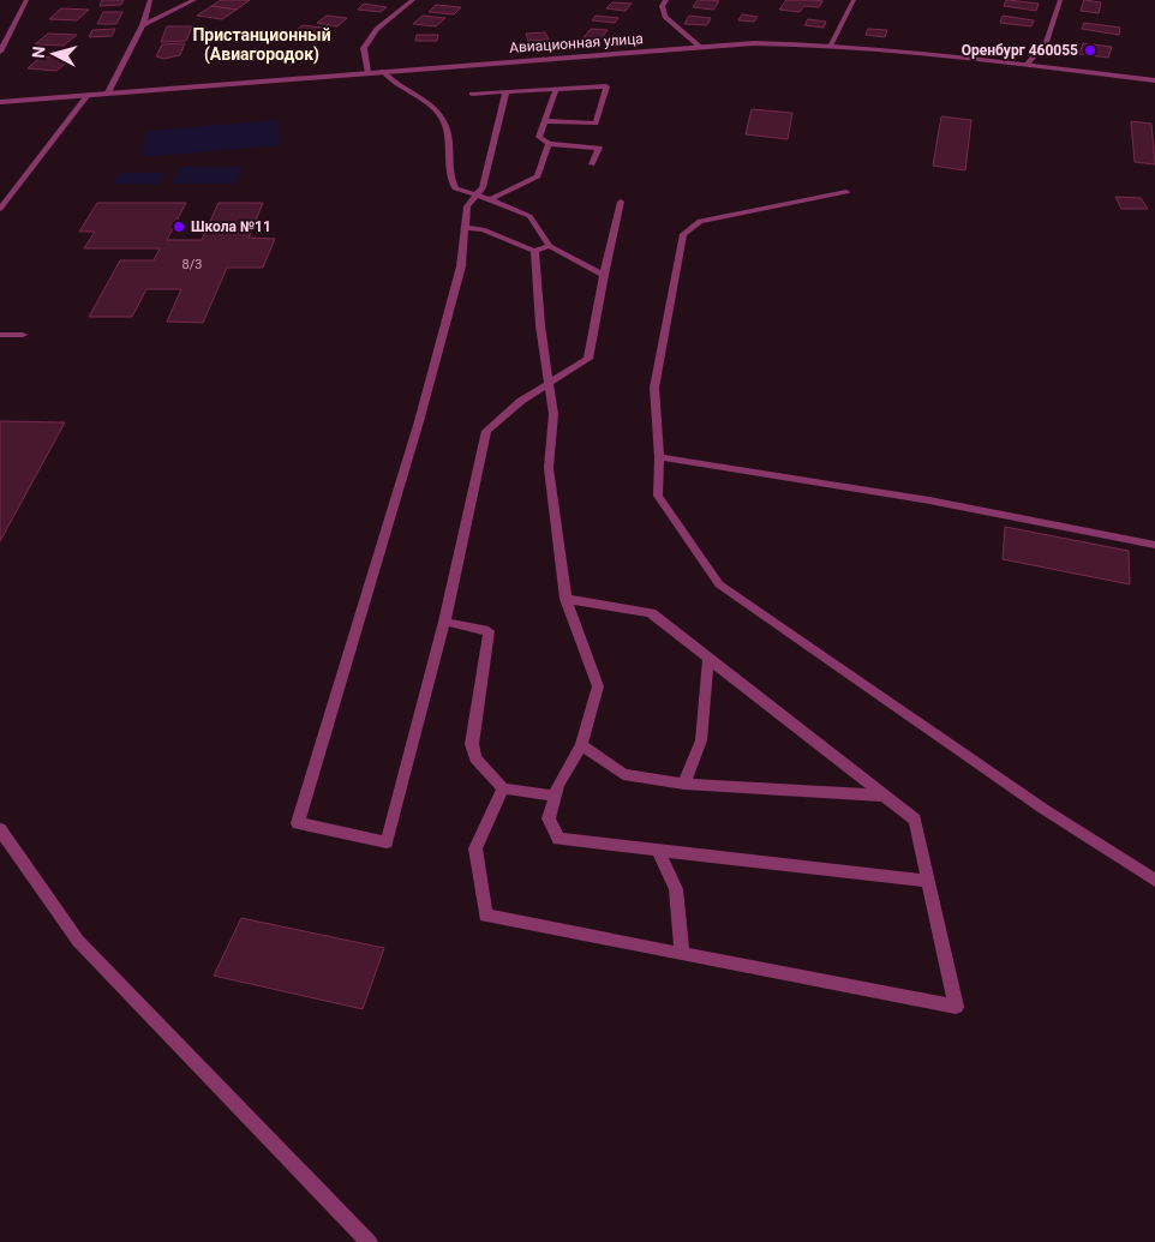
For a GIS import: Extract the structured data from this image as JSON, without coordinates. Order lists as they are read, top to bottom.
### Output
{
  "streets": {
    "street": ["Авиационная улица"]
  },
  "districts": ["Пристанционный (Авиагородок)"],
  "places": ["Оренбург 460055", "Школа №11"],
  "house_numbers": ["8/3"],
  "north": "left"
}
